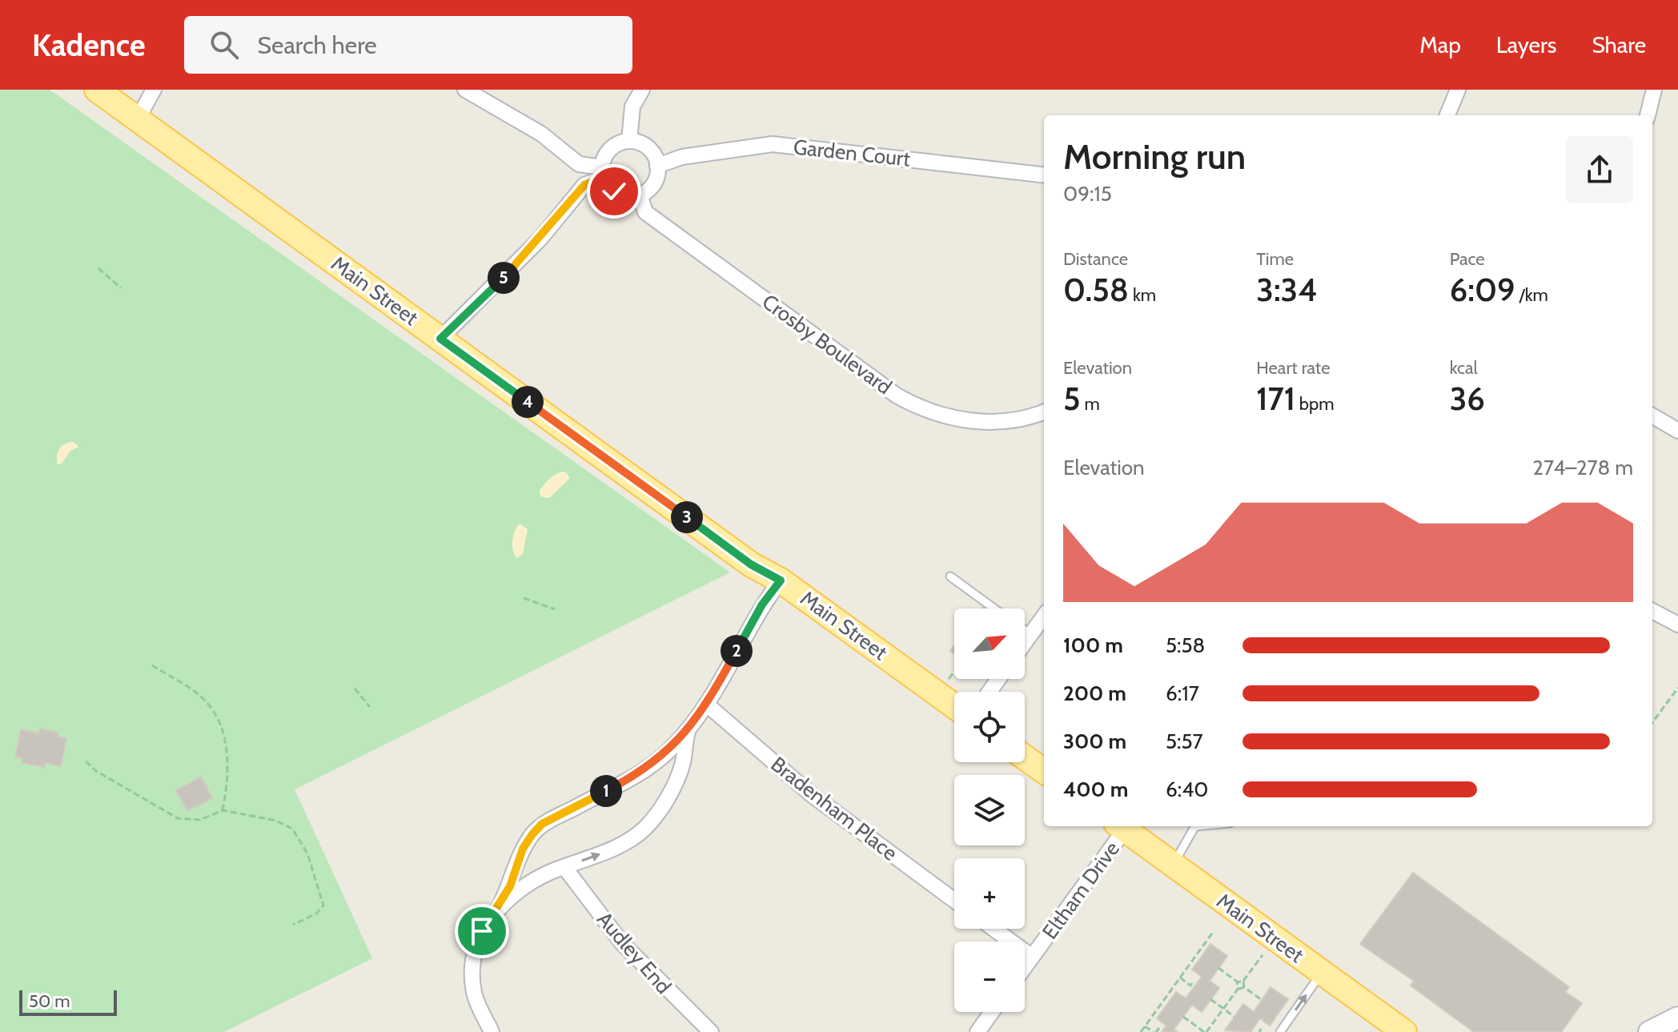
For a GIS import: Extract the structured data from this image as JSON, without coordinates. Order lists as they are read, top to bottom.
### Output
{
  "streets": {
    "main road": ["Main Street"],
    "street": [
      "Garden Court",
      "Crosby Boulevard",
      "Bradenham Place",
      "Eltham Drive",
      "Audley End"
    ]
  },
  "crossings": [
    ["Garden Court", "Crosby Boulevard"],
    ["Main Street", "Eltham Drive"]
  ],
  "scale_bar": "50 m",
  "north": "top right",
  "page": {
    "header": "Kadence",
    "search": "Search here",
    "nav": ["Map", "Layers", "Share"],
    "heading": ["Morning run", "09:15"],
    "stats": [
      ["Distance", "0.58 km"],
      ["Time", "3:34"],
      ["Pace", "6:09 /km"],
      ["Elevation", "5 m"],
      ["Heart rate", "171 bpm"],
      ["kcal", "36"]
    ],
    "pins": [
      "5",
      "4",
      "3",
      "2",
      "1"
    ],
    "chart": ["Elevation", "274–278 m"],
    "map_buttons": ["+", "−"],
    "list": [
      {
        "name": "100 m",
        "note": "5:58"
      },
      {
        "name": "200 m",
        "note": "6:17"
      },
      {
        "name": "300 m",
        "note": "5:57"
      },
      {
        "name": "400 m",
        "note": "6:40"
      }
    ],
    "scale": "50 m"
  }
}
